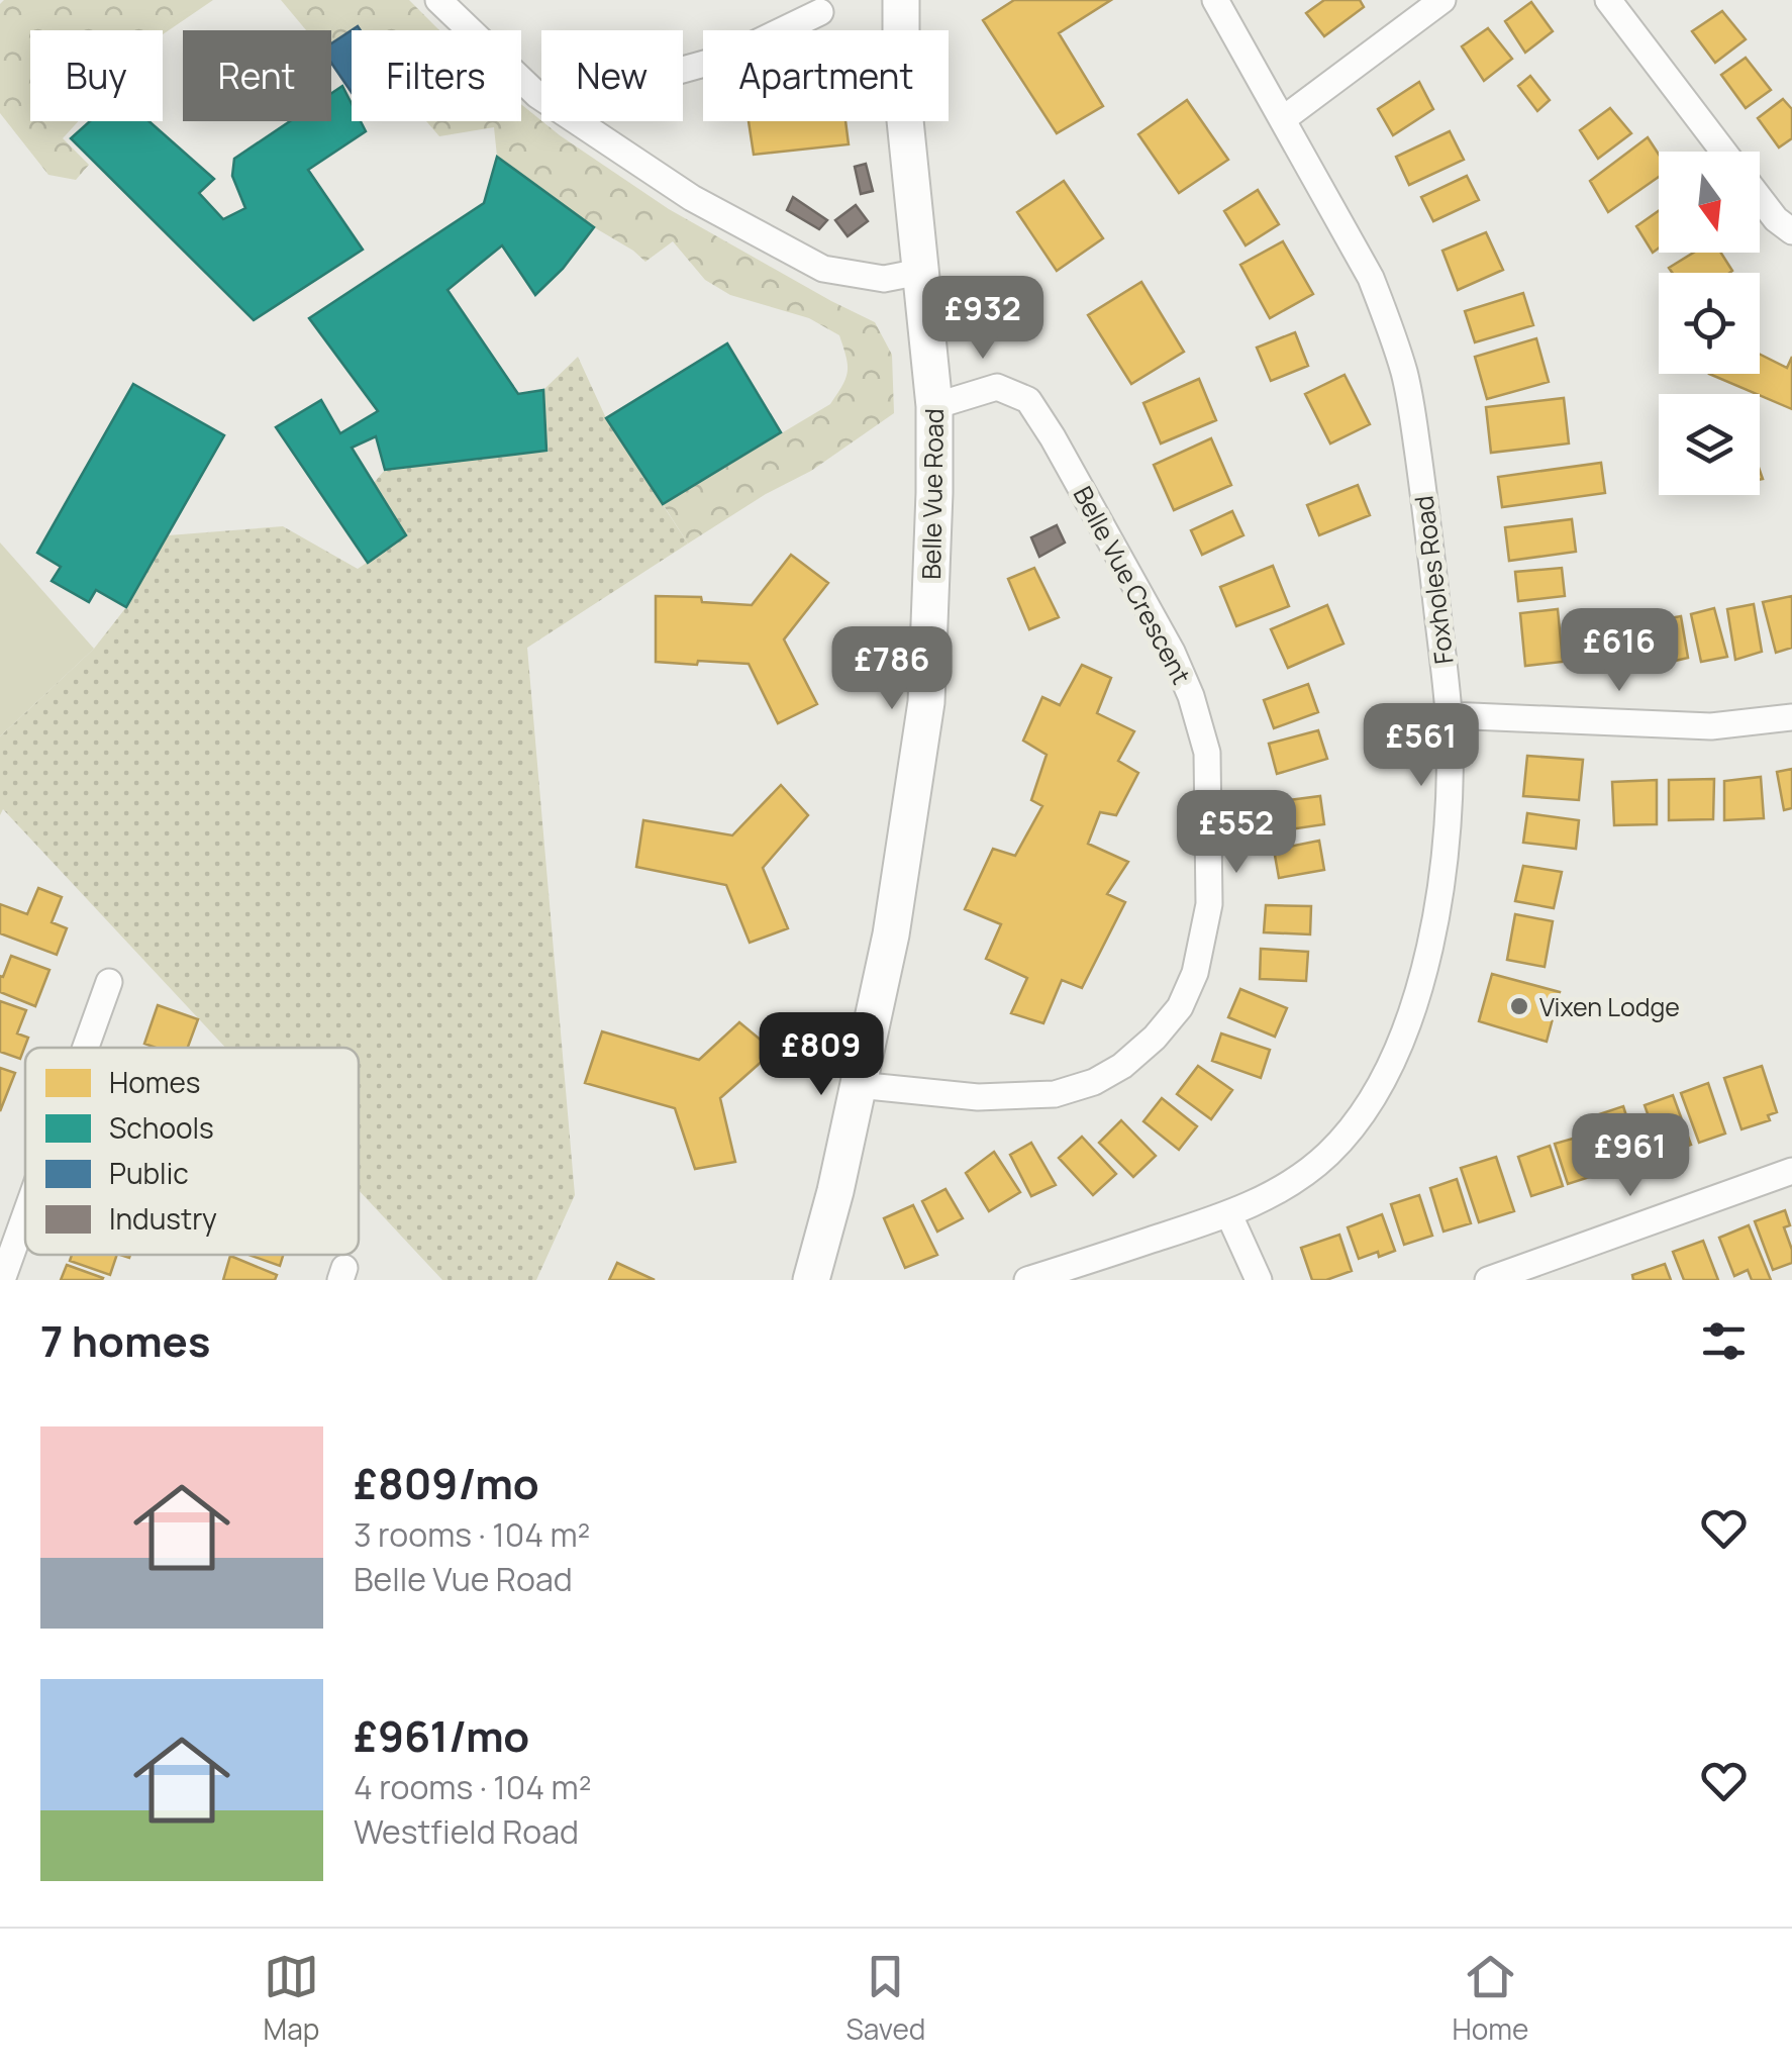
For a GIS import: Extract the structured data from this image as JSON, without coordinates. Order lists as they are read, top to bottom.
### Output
{
  "streets": {
    "main road": ["Belle Vue Road"],
    "street": ["Foxholes Road", "Belle Vue Crescent"]
  },
  "crossings": [
    ["Belle Vue Road", "Belle Vue Crescent"]
  ],
  "places": ["Vixen Lodge"],
  "legend": [
    "Homes",
    "Schools",
    "Public",
    "Industry"
  ],
  "north": "bottom",
  "page": {
    "chip": [
      "Buy",
      "Rent",
      "Filters",
      "New",
      "Apartment"
    ],
    "price": [
      "£932",
      "£616",
      "£786",
      "£561",
      "£552",
      "£809",
      "£961"
    ],
    "heading": "7 homes",
    "list": [
      {
        "name": "£809/mo",
        "note": "3 rooms · 104 m² · Belle Vue Road"
      },
      {
        "name": "£961/mo",
        "note": "4 rooms · 104 m² · Westfield Road"
      }
    ],
    "tabs": ["Map", "Saved", "Home"]
  }
}
